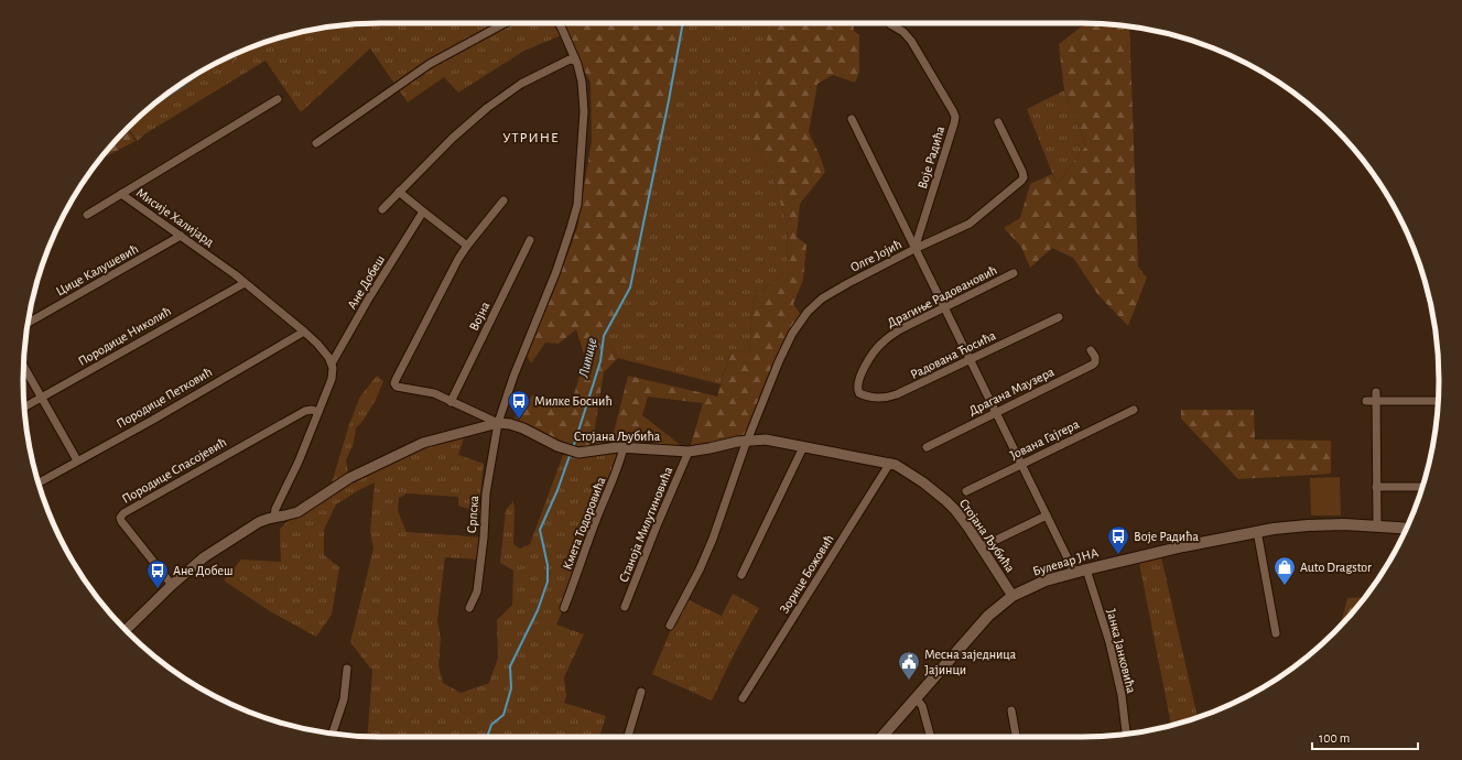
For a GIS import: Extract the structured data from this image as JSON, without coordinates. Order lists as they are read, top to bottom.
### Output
{
  "streets": {
    "main road": ["Булевар ЈНА"],
    "street": [
      "Воје Радића",
      "Мисије Халијард",
      "Олге Јојић",
      "Цице Калушевић",
      "Ане Добеш",
      "Драгиње Радовановић",
      "Војна",
      "Породице Николић",
      "Радована Ћосића",
      "Драгана Маузера",
      "Породице Петковић",
      "Стојана Љубића",
      "Јована Гајгера",
      "Породице Спасојевић",
      "Српска",
      "Кмета Тодоровића",
      "Станоја Милутиновића",
      "Зорице Божовић",
      "Јанка Јанковића"
    ]
  },
  "crossings": [
    ["Воје Радића", "Олге Јојић"],
    ["Мисије Халијард", "Цице Калушевић"],
    ["Мисије Халијард", "Ане Добеш"],
    ["Мисије Халијард", "Породице Николић"],
    ["Мисије Халијард", "Породице Петковић"],
    ["Олге Јојић", "Стојана Љубића"],
    ["Ане Добеш", "Стојана Љубића"],
    ["Ане Добеш", "Породице Спасојевић"],
    ["Драгиње Радовановић", "Радована Ћосића"],
    ["Стојана Љубића", "Породице Спасојевић"],
    ["Стојана Љубића", "Српска"],
    ["Стојана Љубића", "Кмета Тодоровића"],
    ["Стојана Љубића", "Станоја Милутиновића"],
    ["Стојана Љубића", "Булевар ЈНА"],
    ["Стојана Љубића", "Зорице Божовић"],
    ["Булевар ЈНА", "Јанка Јанковића"]
  ],
  "districts": ["УТРИНЕ"],
  "water": ["Липице"],
  "places": {
    "bus stop": ["Милке Боснић", "Воје Радића", "Ане Добеш"],
    "shop": ["Auto Dragstor"],
    "public building": ["Месна заједница Јајинци"]
  },
  "scale_bar": "100 m"
}
